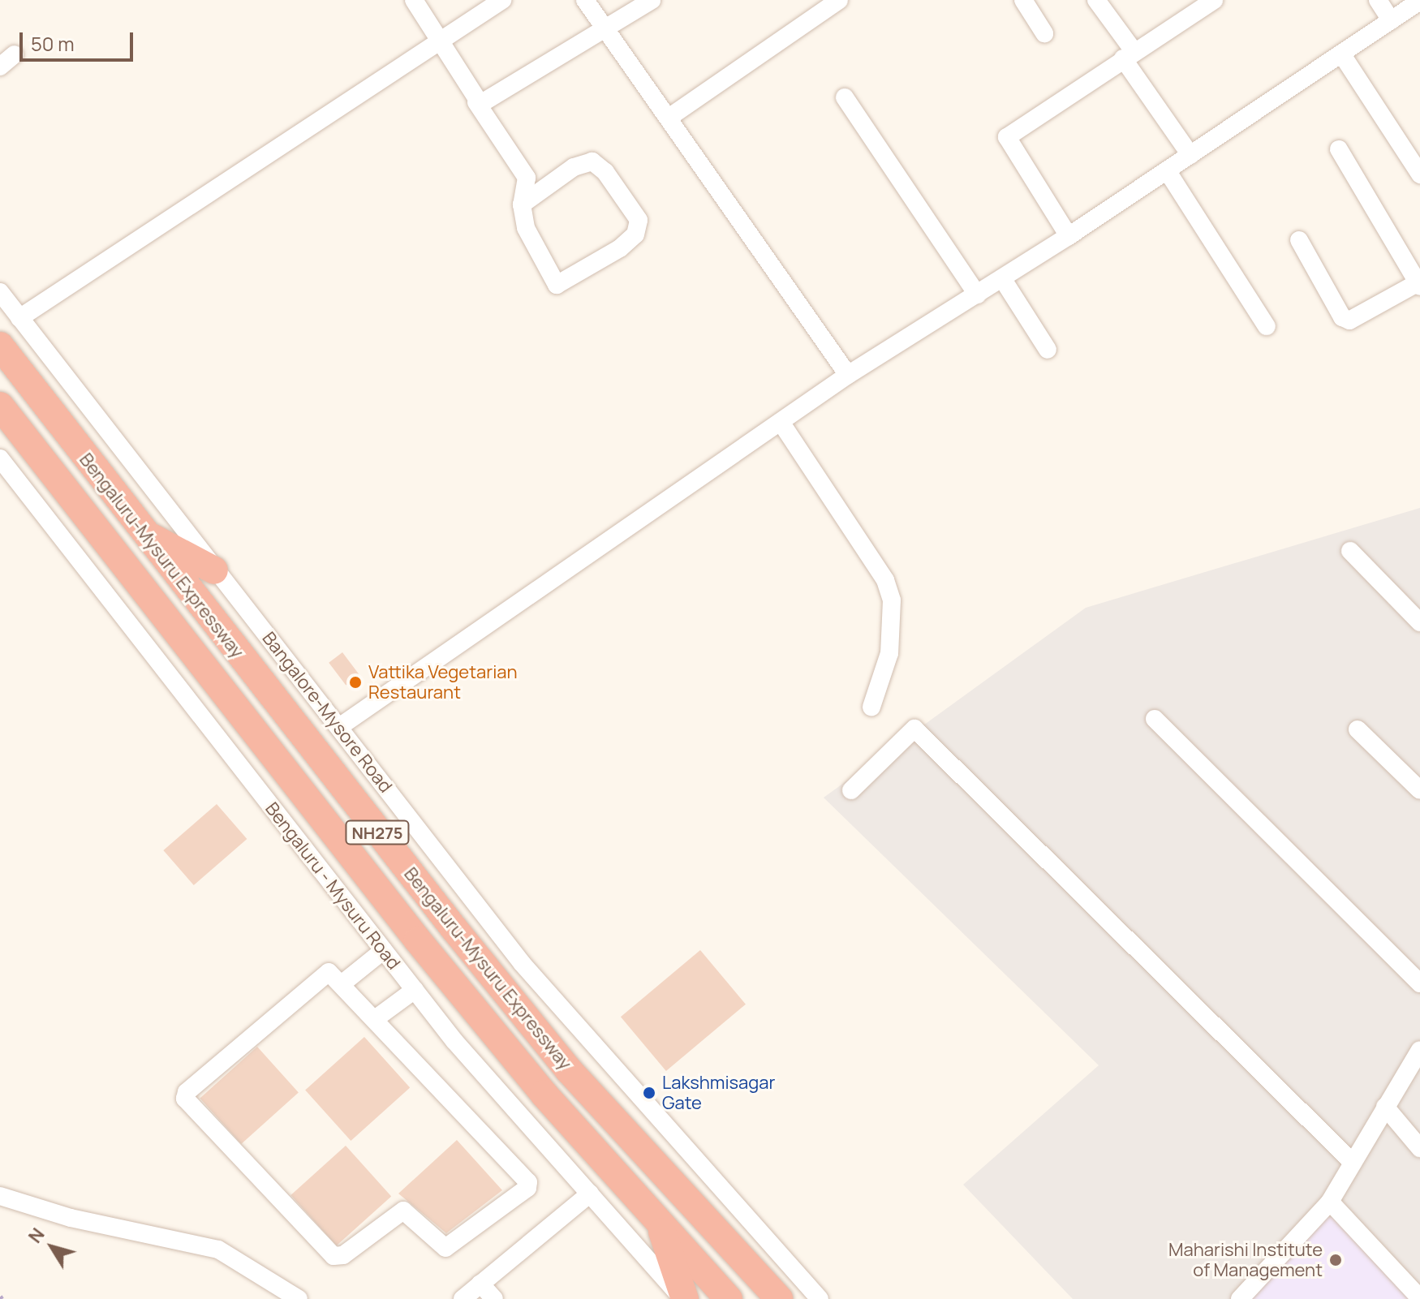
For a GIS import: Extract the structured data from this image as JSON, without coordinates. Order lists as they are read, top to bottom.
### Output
{
  "streets": {
    "highway": ["Bengaluru-Mysuru Expressway", "NH275"],
    "street": ["Bangalore-Mysore Road", "Bengaluru - Mysuru Road"]
  },
  "places": ["Vattika Vegetarian Restaurant", "Lakshmisagar Gate", "Maharishi Institute of Management"],
  "scale_bar": "50 m",
  "north": "top left"
}
